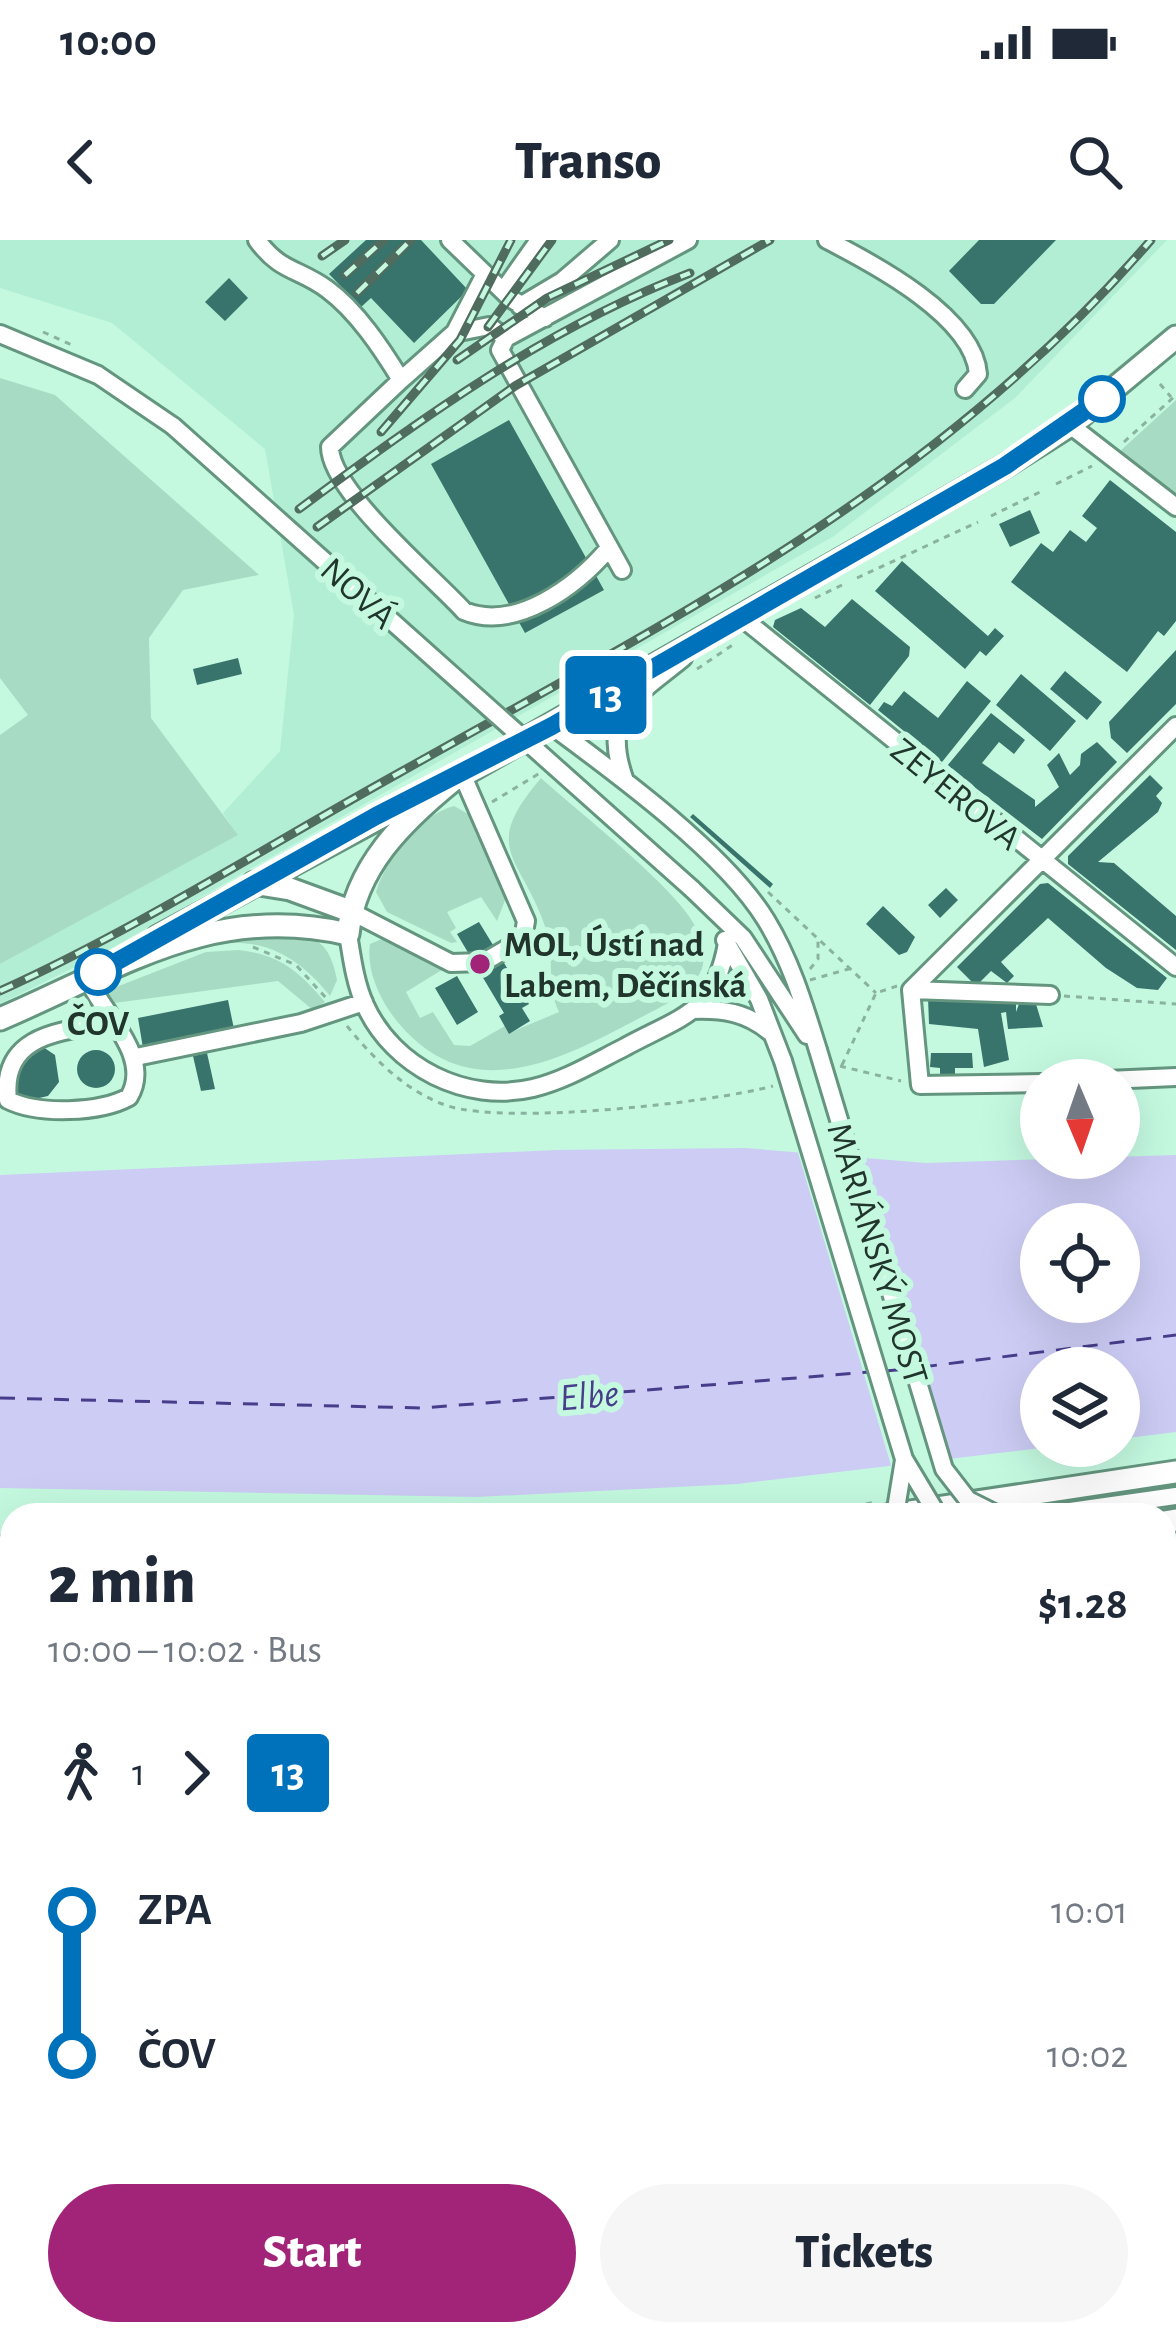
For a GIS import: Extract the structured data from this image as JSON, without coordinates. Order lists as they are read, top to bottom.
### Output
{
  "streets": {
    "street": ["NOVÁ", "ZEYEROVA", "MARIÁNSKÝ MOST"]
  },
  "crossings": [
    ["NOVÁ", "MARIÁNSKÝ MOST"]
  ],
  "water": ["Elbe"],
  "places": ["MOL, Ústí nad Labem, Děčínská", "ČOV"],
  "lines": ["bus line 13"],
  "north": "bottom",
  "page": {
    "status": "10:00",
    "header": "Transo",
    "on_map": "13",
    "heading": ["2 min", "10:00 – 10:02 · Bus", "$1.28"],
    "legs": ["1", "13"],
    "list": [
      {
        "name": "ZPA",
        "value": "10:01"
      },
      {
        "name": "ČOV",
        "value": "10:02"
      }
    ],
    "buttons": ["Start", "Tickets"]
  }
}
